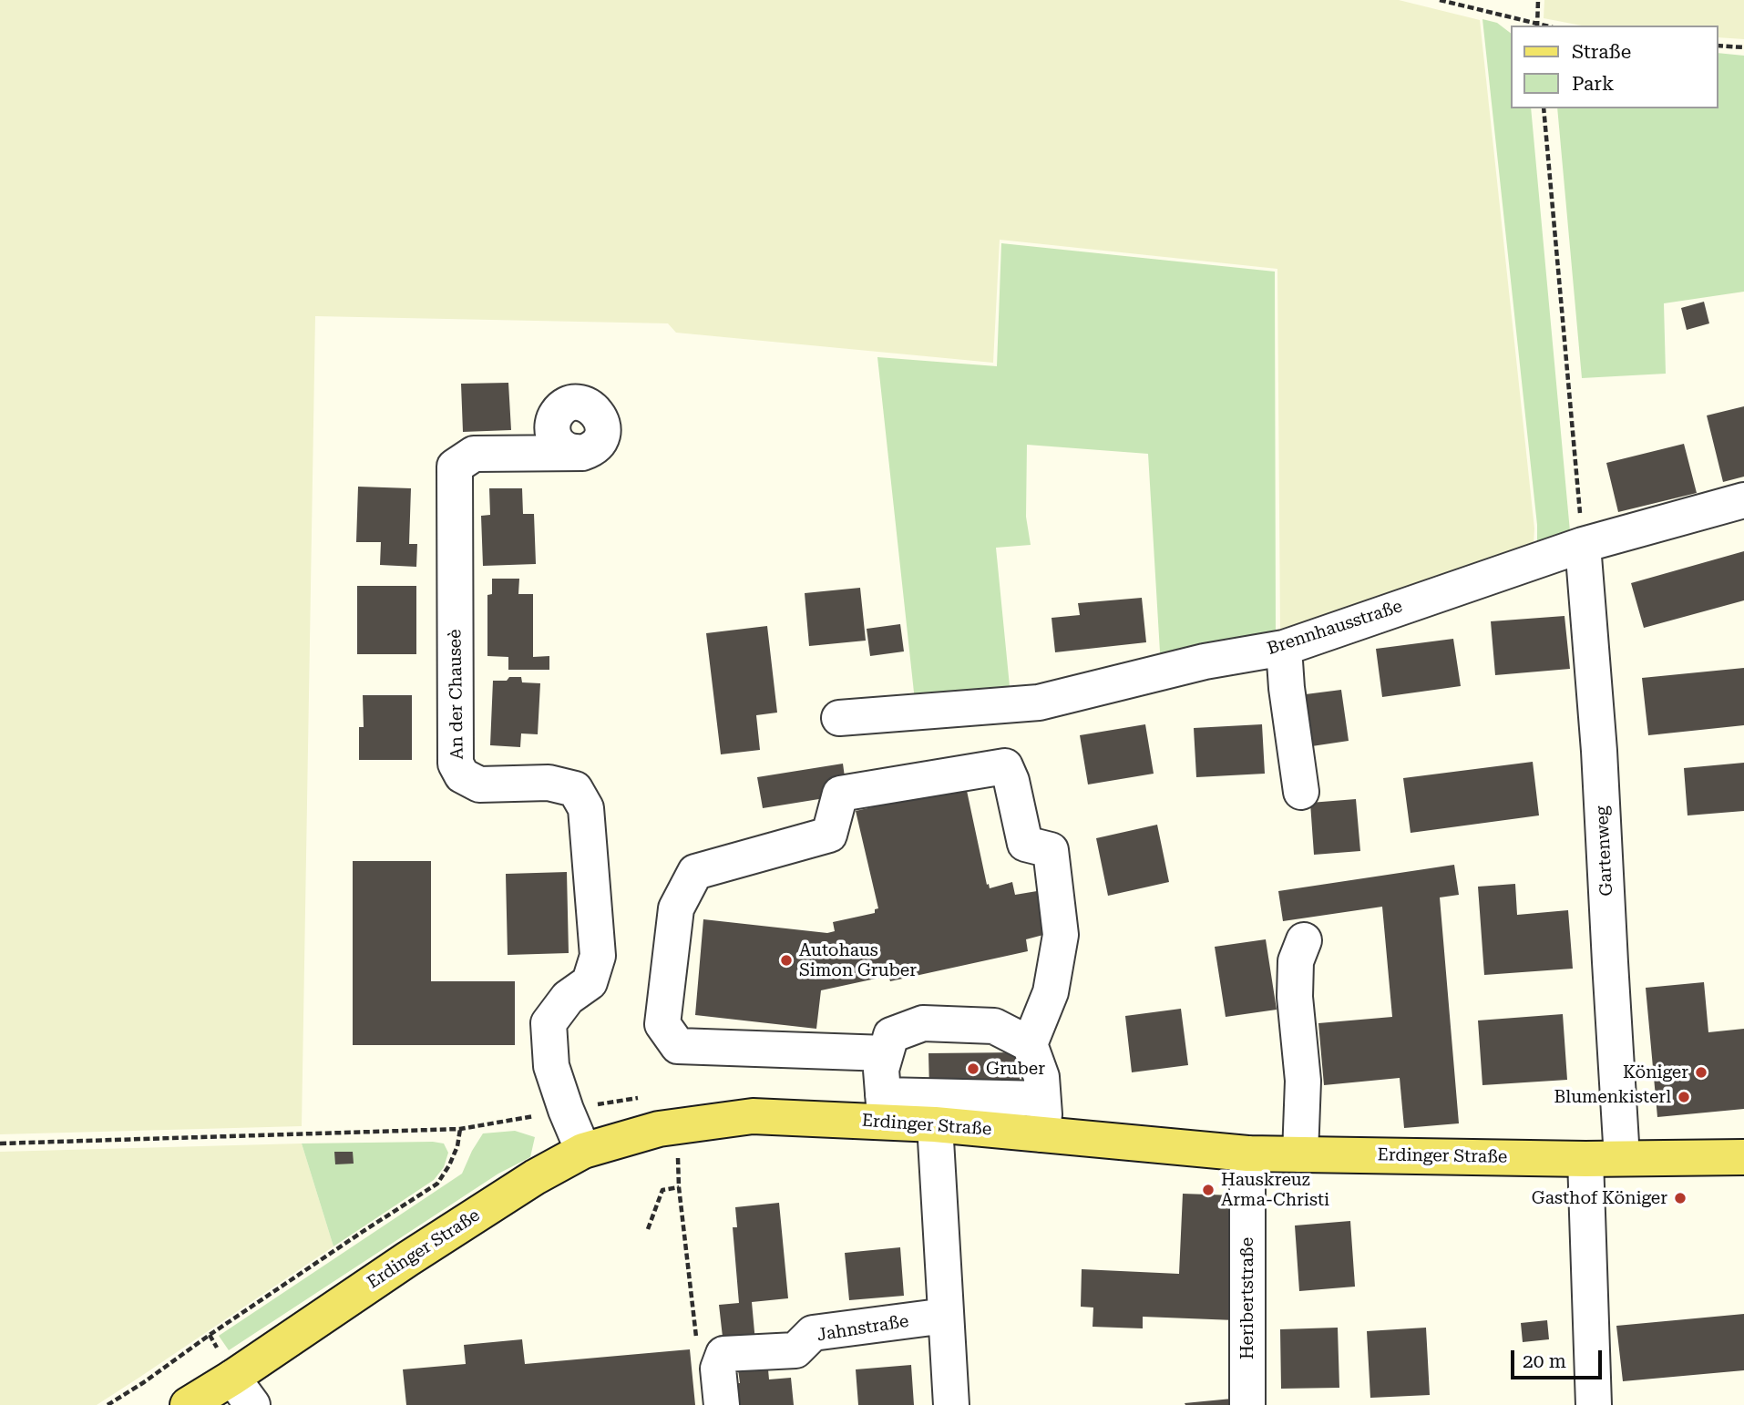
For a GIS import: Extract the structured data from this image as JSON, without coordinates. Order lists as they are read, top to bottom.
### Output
{
  "streets": {
    "main road": ["Erdinger Straße"],
    "street": [
      "Brennhausstraße",
      "An der Chauseè",
      "Gartenweg",
      "Heribertstraße",
      "Jahnstraße"
    ]
  },
  "crossings": [
    ["Brennhausstraße", "Gartenweg"],
    ["An der Chauseè", "Erdinger Straße"],
    ["Gartenweg", "Erdinger Straße"],
    ["Erdinger Straße", "Heribertstraße"]
  ],
  "places": [
    "Autohaus Simon Gruber",
    "Gruber",
    "Königer",
    "Blumenkisterl",
    "Hauskreuz Arma-Christi",
    "Gasthof Königer"
  ],
  "legend": ["Straße", "Park"],
  "scale_bar": "20 m"
}
